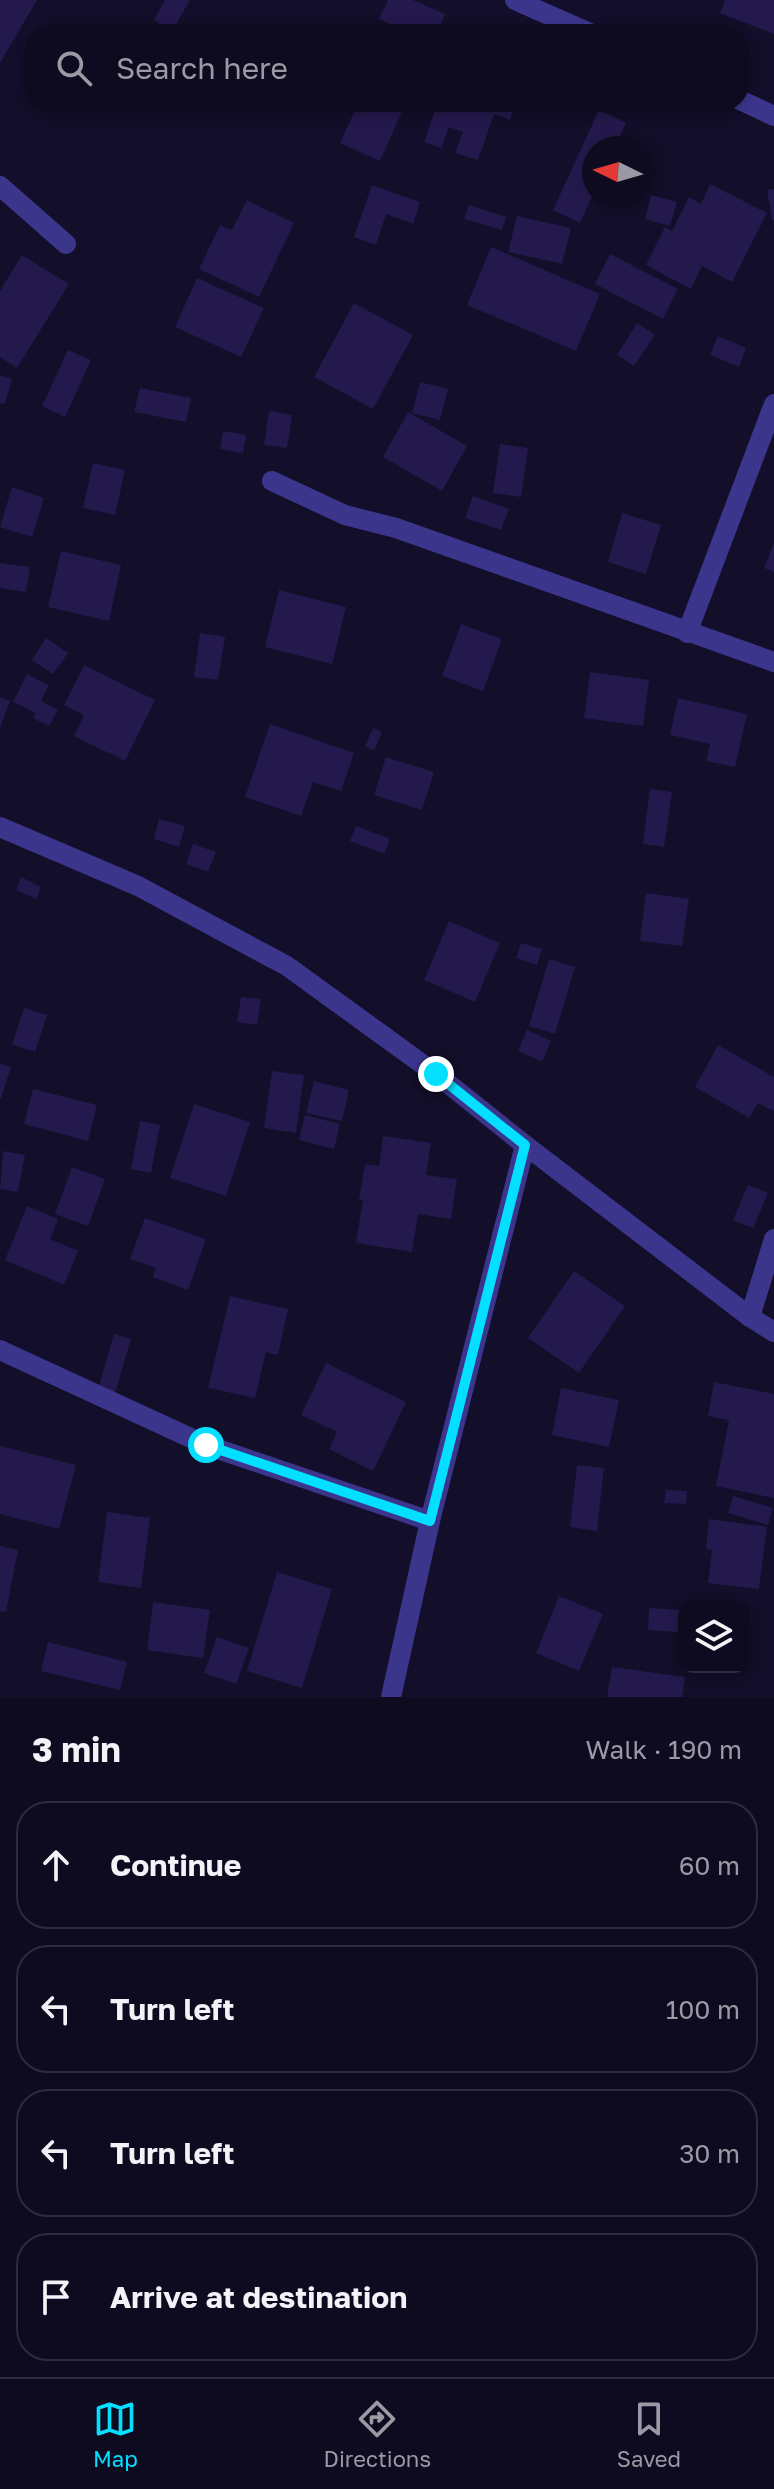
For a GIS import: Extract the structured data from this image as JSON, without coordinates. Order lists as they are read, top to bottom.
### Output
{
  "north": "left",
  "page": {
    "search": "Search here",
    "heading": ["3 min", "Walk · 190 m"],
    "list": [
      ["Continue", "60 m"],
      ["Turn left", "100 m"],
      ["Turn left", "30 m"],
      "Arrive at destination"
    ],
    "nav": ["Map", "Directions", "Saved"]
  }
}
